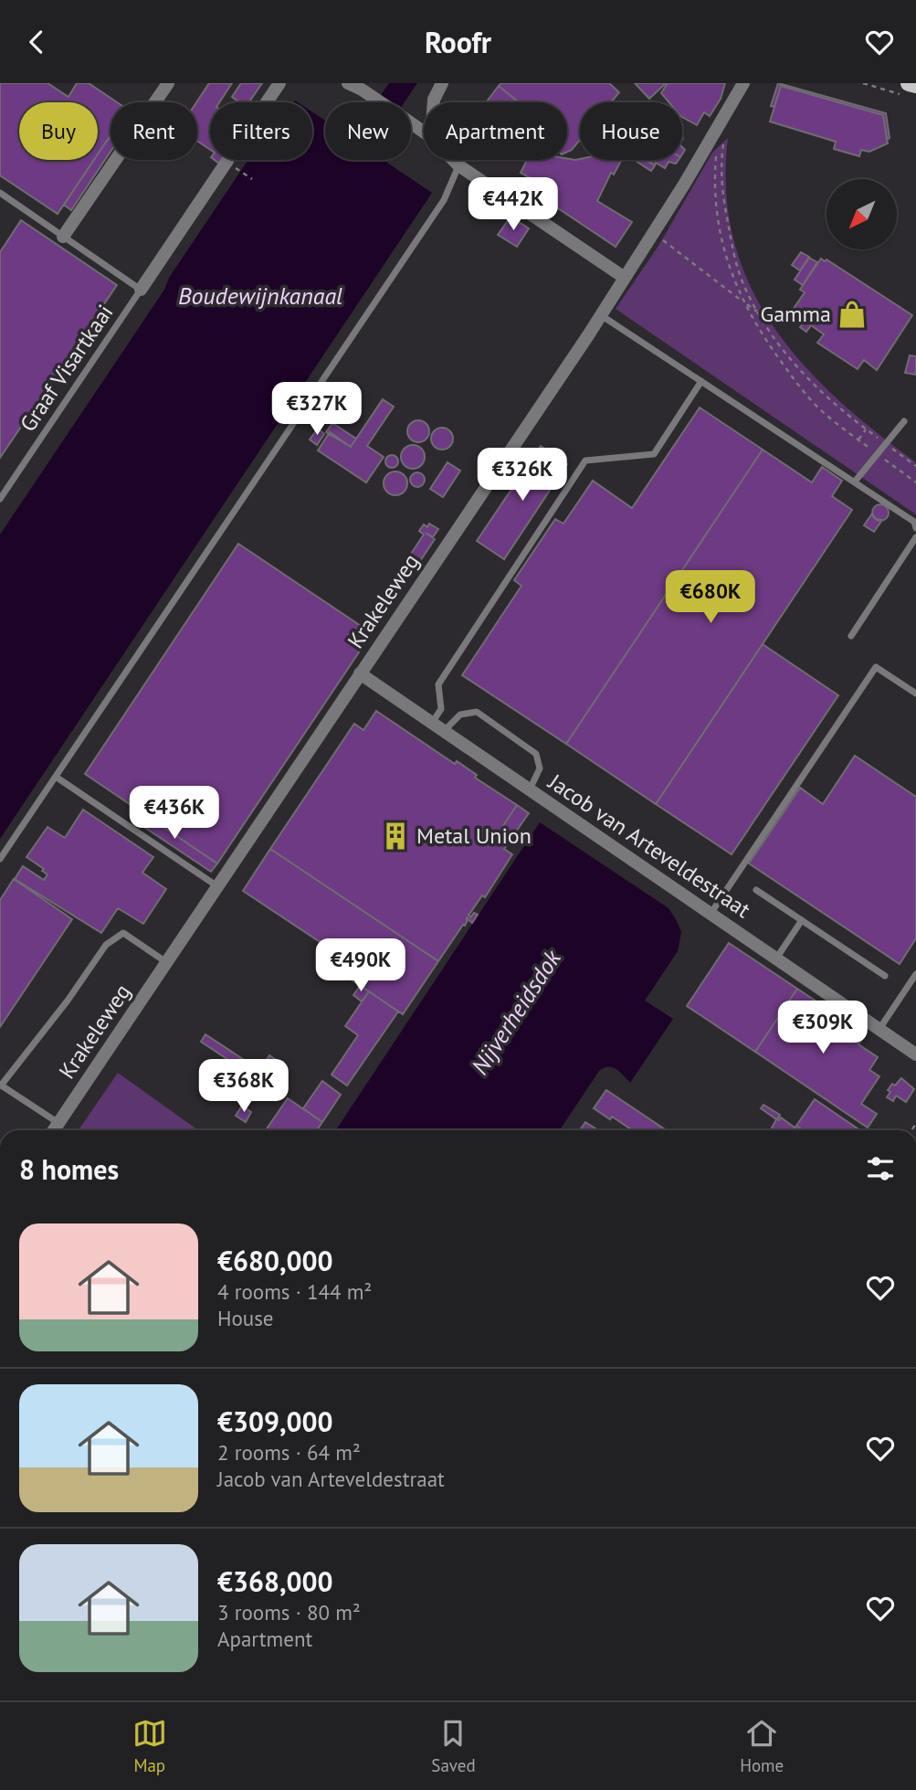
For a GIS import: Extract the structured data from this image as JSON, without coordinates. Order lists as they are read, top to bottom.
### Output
{
  "streets": {
    "street": ["Krakeleweg", "Jacob van Arteveldestraat"],
    "lane": ["Graaf Visartkaai"]
  },
  "crossings": [
    ["Krakeleweg", "Jacob van Arteveldestraat"]
  ],
  "water": ["Boudewijnkanaal", "Nijverheidsdok"],
  "places": {
    "shop": ["Gamma"],
    "building": ["Metal Union"]
  },
  "north": "bottom left",
  "page": {
    "header": "Roofr",
    "chip": [
      "Buy",
      "Rent",
      "Filters",
      "New",
      "Apartment",
      "House"
    ],
    "price": [
      "€442K",
      "€327K",
      "€326K",
      "€680K",
      "€436K",
      "€490K",
      "€309K",
      "€368K"
    ],
    "heading": "8 homes",
    "list": [
      {
        "name": "€680,000",
        "note": "4 rooms · 144 m² · House"
      },
      {
        "name": "€309,000",
        "note": "2 rooms · 64 m² · Jacob van Arteveldestraat"
      },
      {
        "name": "€368,000",
        "note": "3 rooms · 80 m² · Apartment"
      }
    ],
    "tabs": ["Map", "Saved", "Home"]
  }
}
